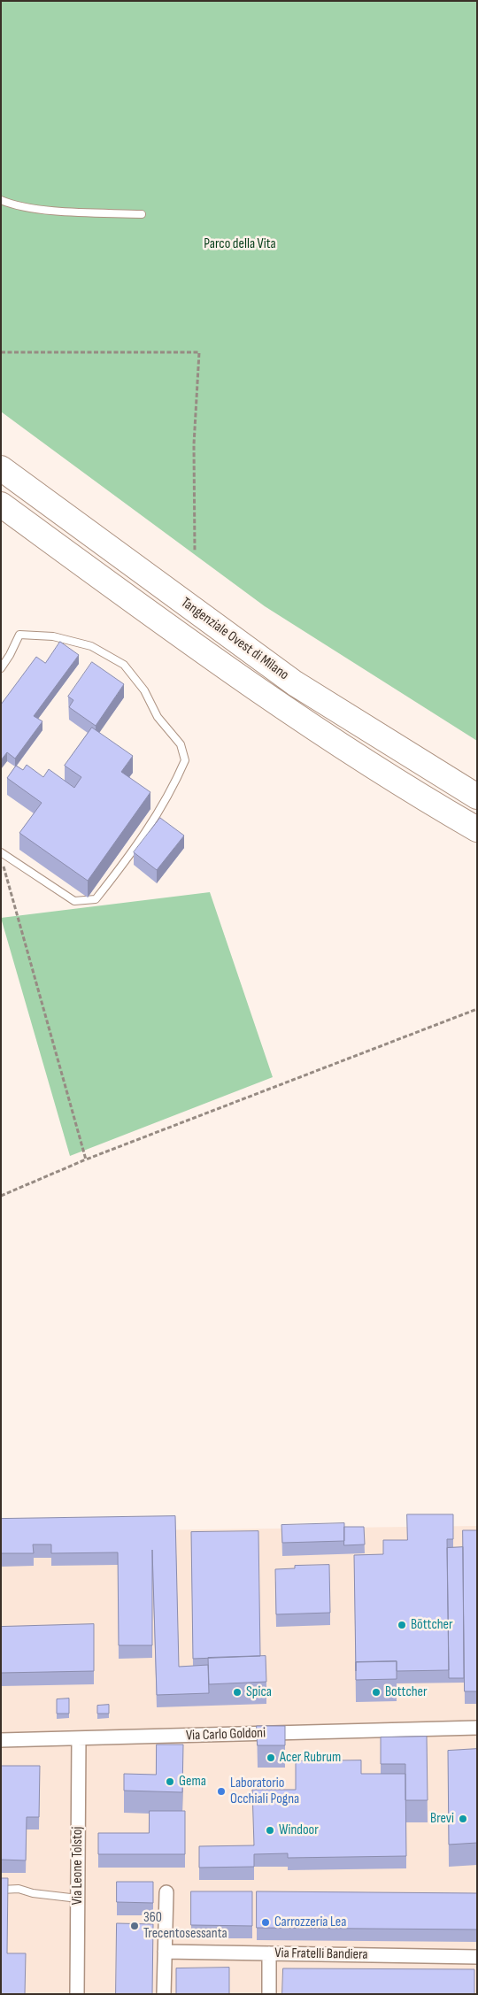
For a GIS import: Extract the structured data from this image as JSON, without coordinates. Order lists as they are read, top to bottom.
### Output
{
  "streets": {
    "highway": ["Tangenziale Ovest di Milano"],
    "street": ["Via Carlo Goldoni", "Via Leone Tolstoj", "Via Fratelli Bandiera"]
  },
  "crossings": [
    ["Via Carlo Goldoni", "Via Leone Tolstoj"]
  ],
  "parks": ["Parco della Vita"],
  "places": [
    "Böttcher",
    "Spica",
    "Bottcher",
    "Acer Rubrum",
    "Gema",
    "Laboratorio Occhiali Pogna",
    "Brevi",
    "Windoor",
    "Carrozzeria Lea",
    "360 Trecentosessanta"
  ]
}
